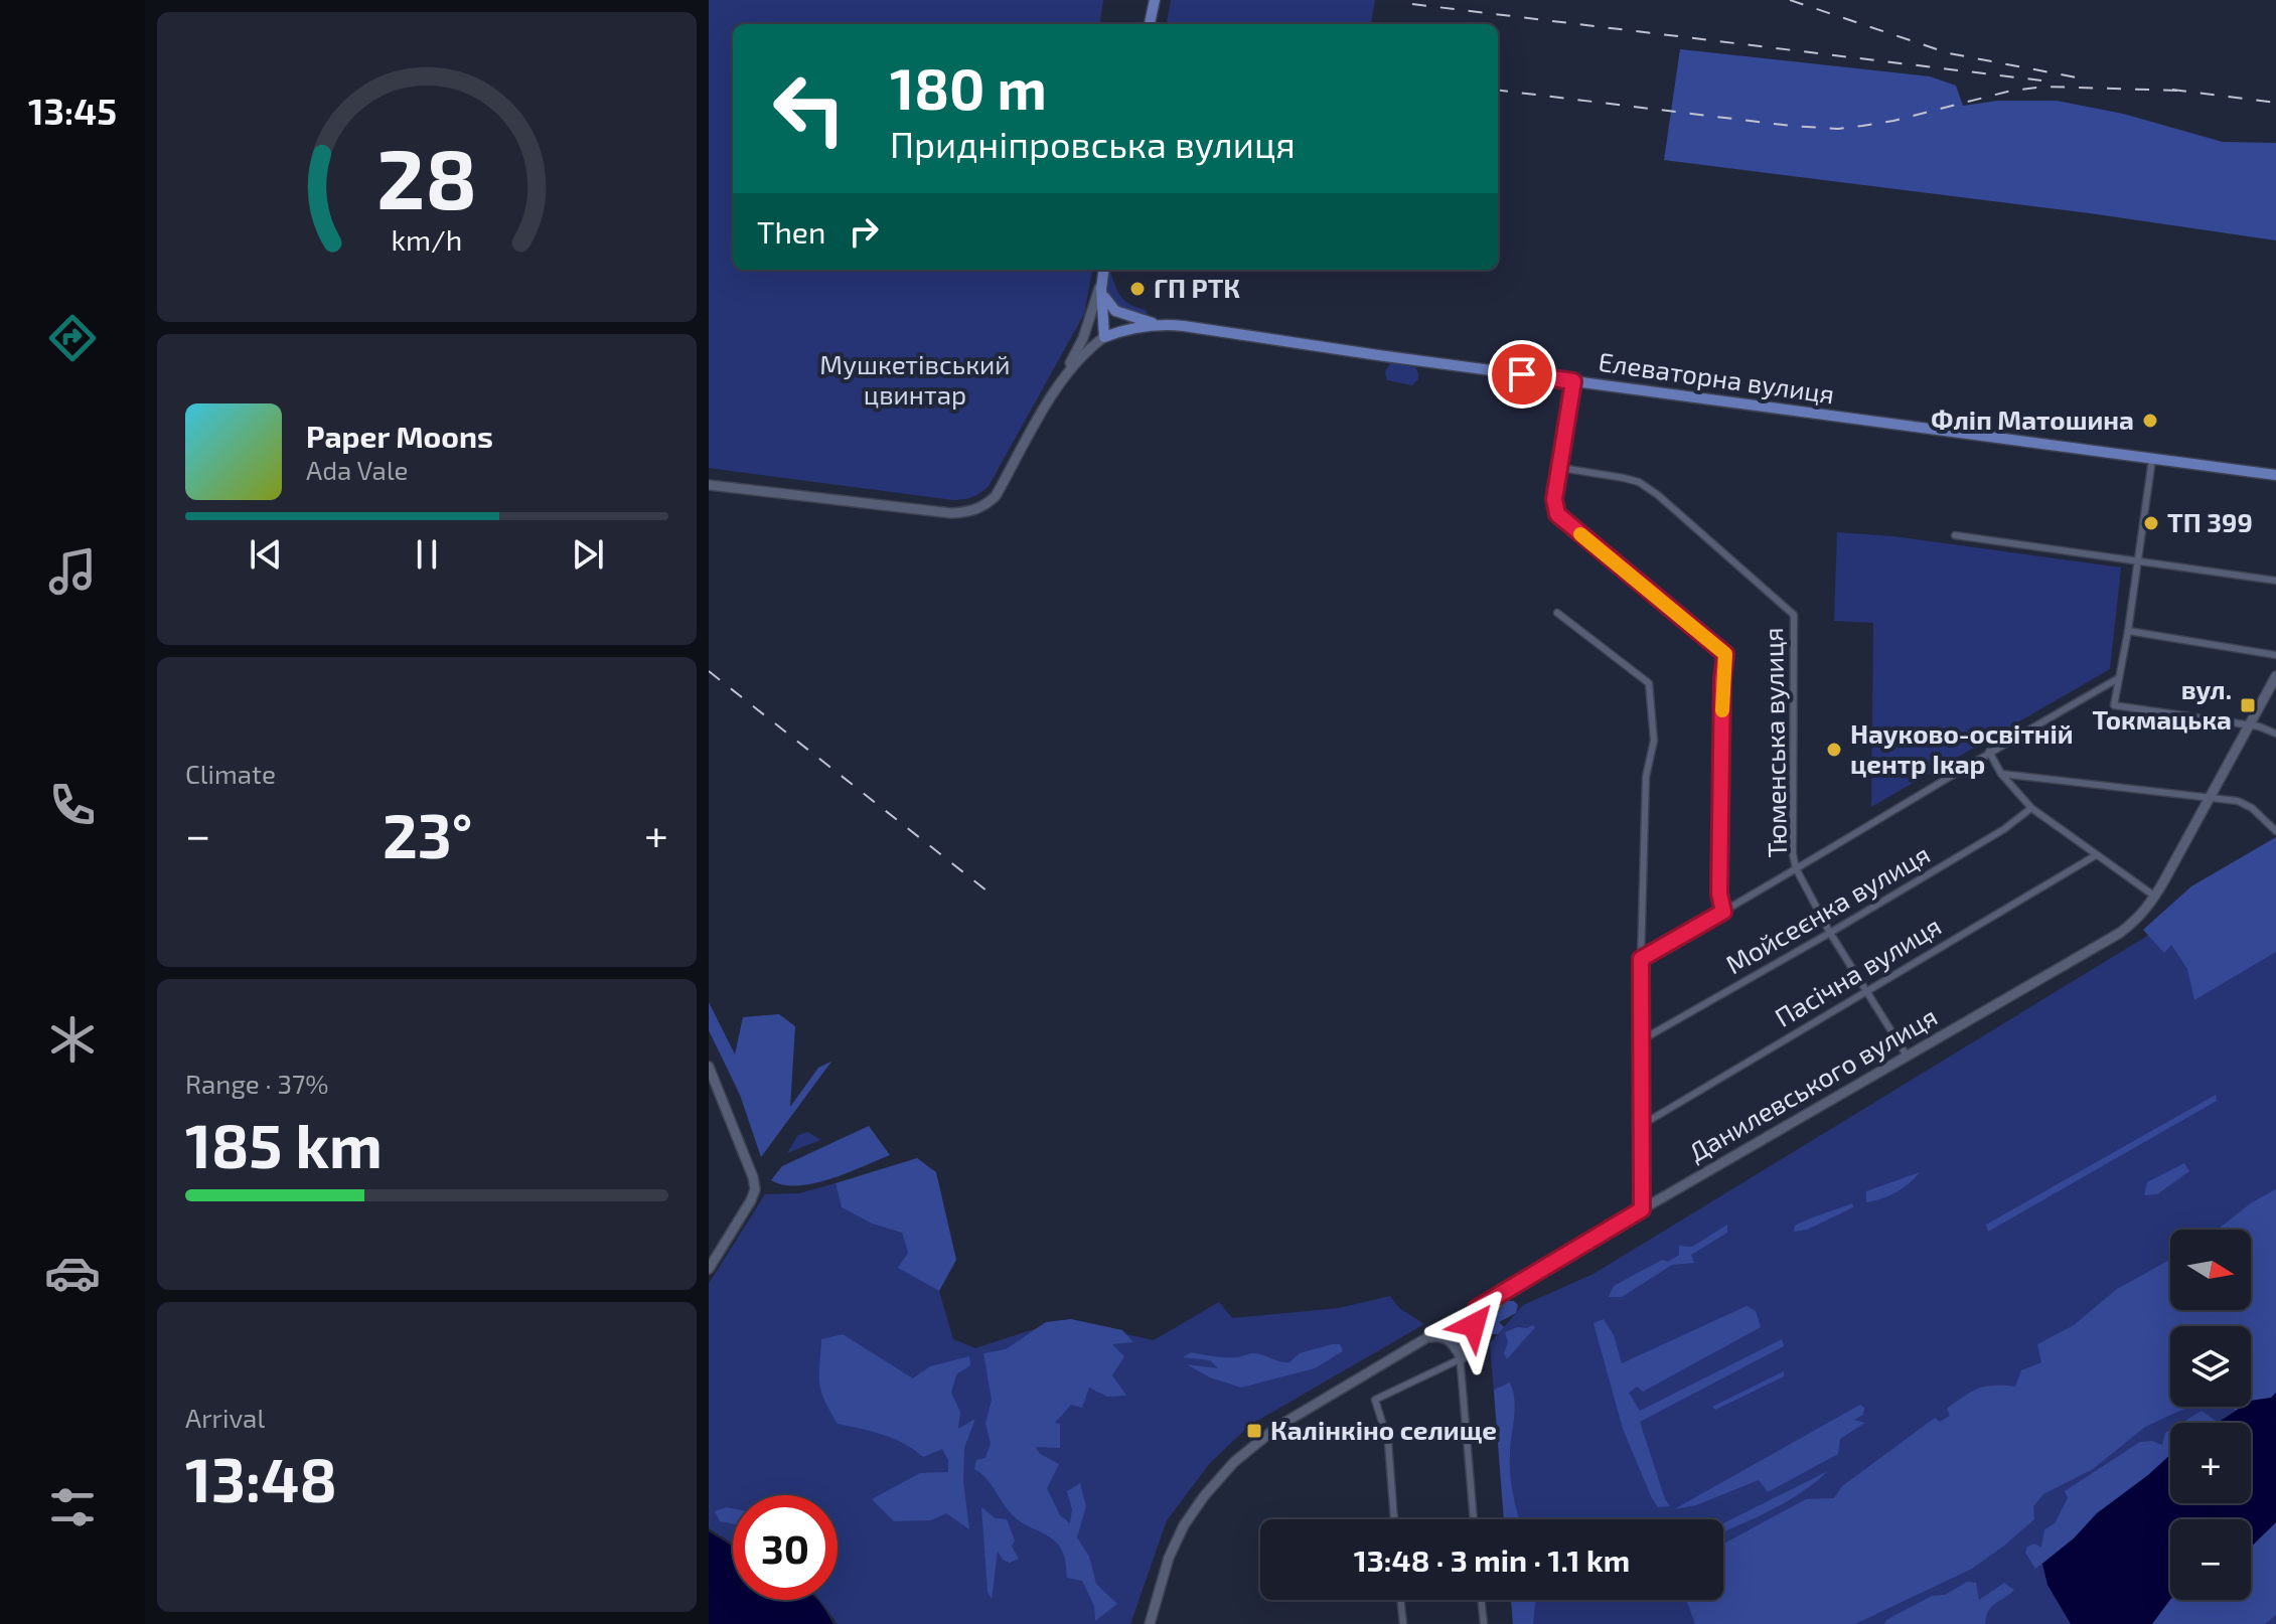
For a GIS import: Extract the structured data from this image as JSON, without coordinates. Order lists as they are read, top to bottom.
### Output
{
  "streets": {
    "main road": ["Елеваторна вулиця"],
    "street": [
      "Тюменська вулиця",
      "Мойсеєнка вулиця",
      "Пасічна вулиця",
      "Данилевського вулиця"
    ]
  },
  "crossings": [
    ["Тюменська вулиця", "Мойсеєнка вулиця"],
    ["Тюменська вулиця", "Пасічна вулиця"],
    ["Тюменська вулиця", "Данилевського вулиця"]
  ],
  "parks": ["Мушкетівський цвинтар"],
  "places": {
    "other": [
      "ГП РТК",
      "Фліп Матошина",
      "ТП 399",
      "Науково-освітній центр Ікар"
    ],
    "transit": ["вул. Токмацька", "Калінкіно селище"]
  },
  "north": "right",
  "page": {
    "tabs": "13:45",
    "turn": ["180 m", "Придніпровська вулиця"],
    "then": "Then",
    "song": ["Paper Moons", "Ada Vale"],
    "tile": [
      "Climate",
      ["Range · 37%", "185 km"],
      ["Arrival", "13:48"]
    ],
    "heat": ["−", "23°", "+"],
    "map_buttons": ["+", "−"],
    "limit": "30",
    "trip": "13:48 · 3 min · 1.1 km",
    "gauge": ["28", "km/h"]
  }
}
